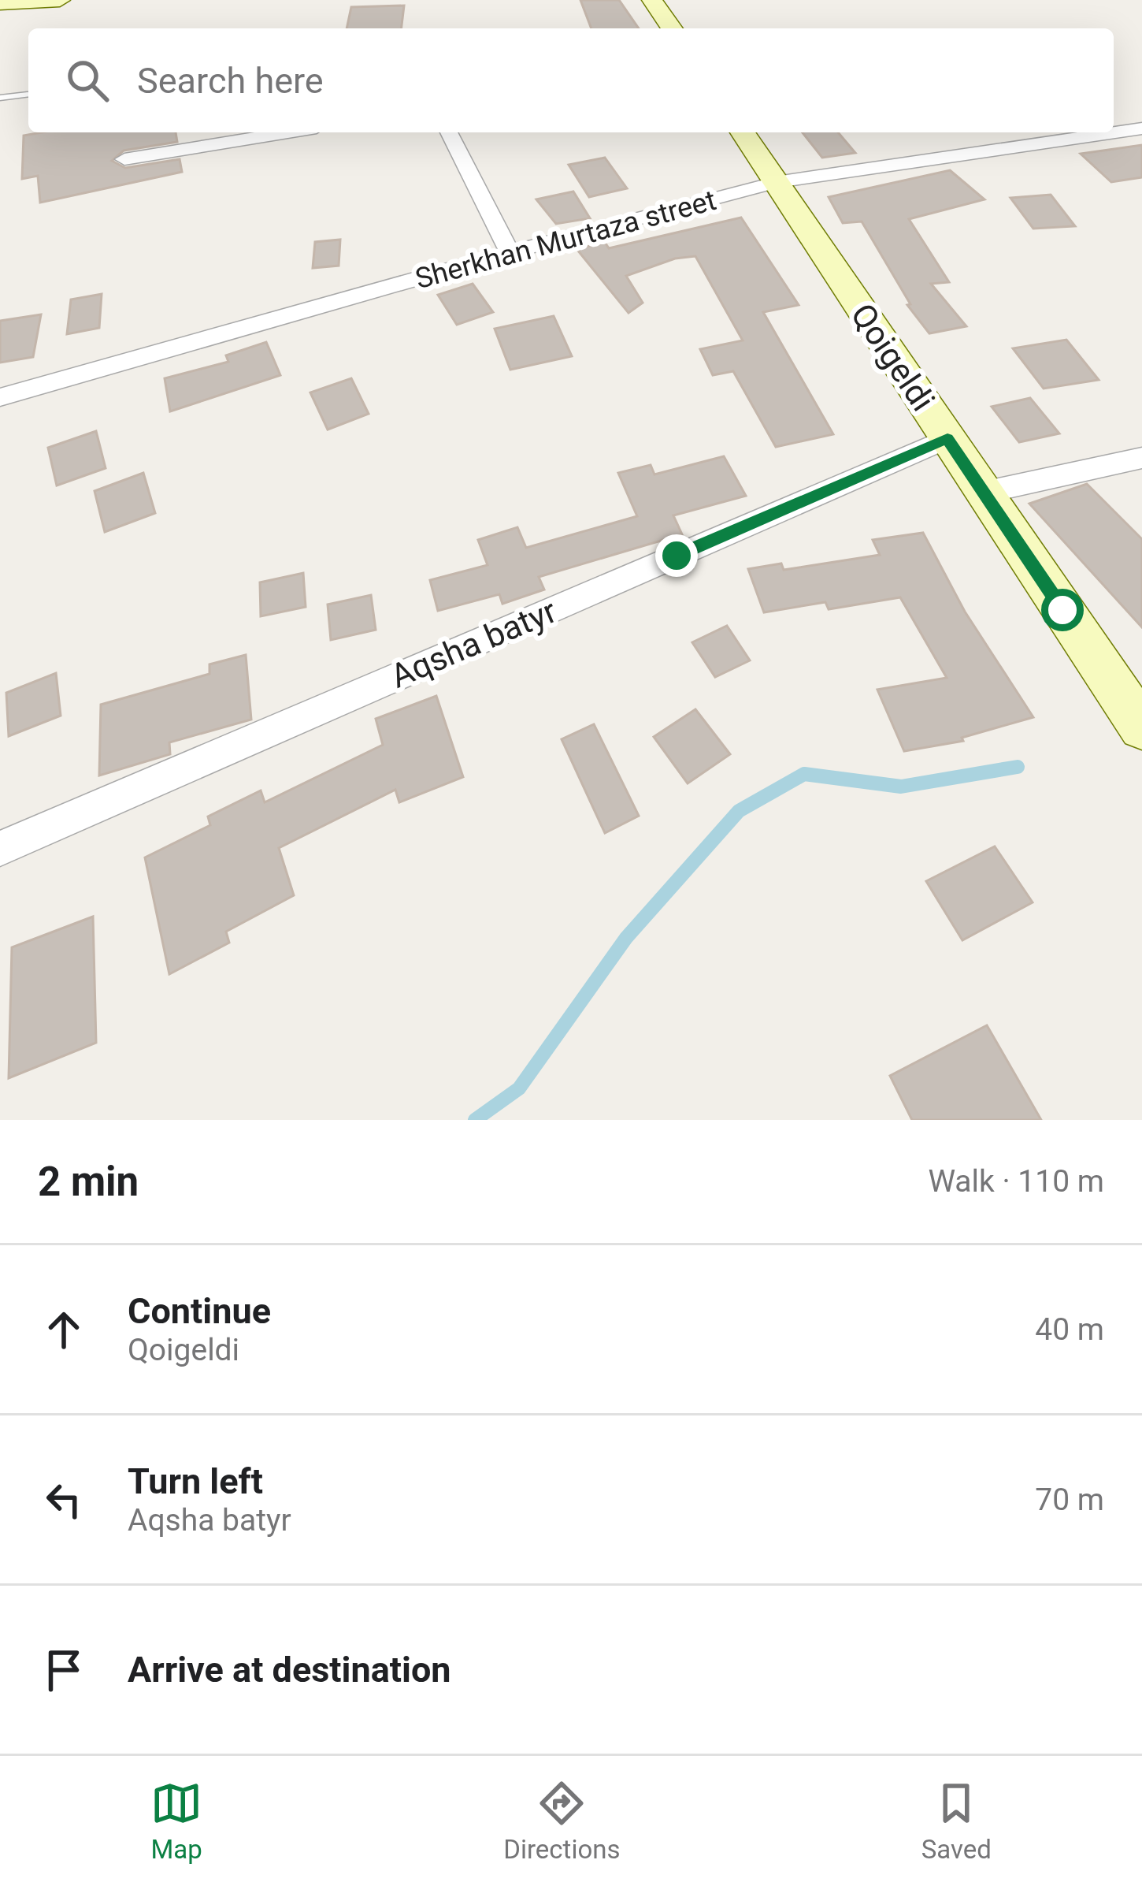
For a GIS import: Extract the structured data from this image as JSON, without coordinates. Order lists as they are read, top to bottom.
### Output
{
  "streets": {
    "street": ["Sherkhan Murtaza street", "Qoigeldi", "Aqsha batyr"]
  },
  "crossings": [
    ["Sherkhan Murtaza street", "Qoigeldi"],
    ["Qoigeldi", "Aqsha batyr"]
  ],
  "page": {
    "search": "Search here",
    "heading": ["2 min", "Walk · 110 m"],
    "list": [
      ["Continue", "Qoigeldi", "40 m"],
      ["Turn left", "Aqsha batyr", "70 m"],
      "Arrive at destination"
    ],
    "nav": ["Map", "Directions", "Saved"]
  }
}
